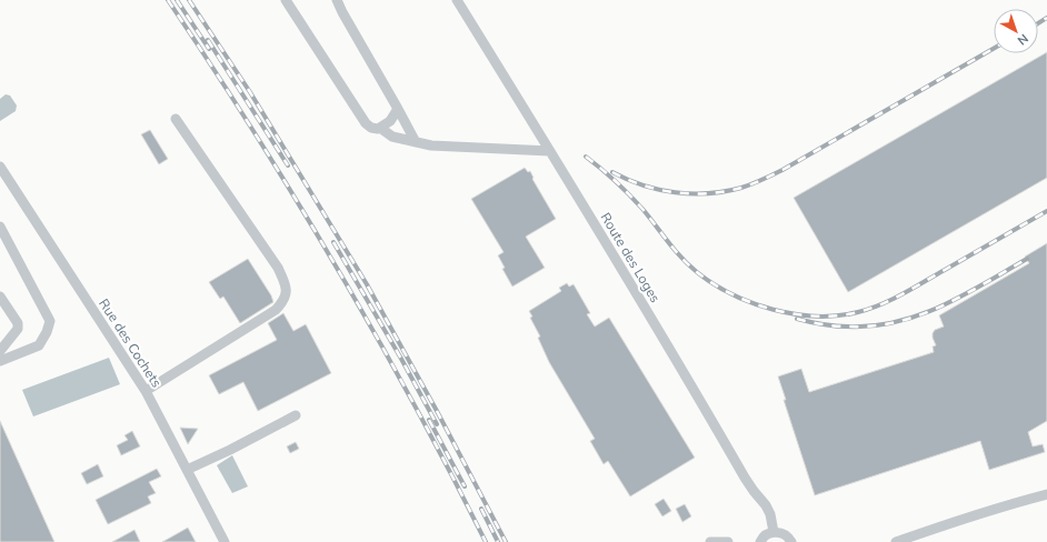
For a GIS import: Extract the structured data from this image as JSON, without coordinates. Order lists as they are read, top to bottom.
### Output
{
  "streets": {
    "street": ["Route des Loges", "Rue des Cochets"]
  },
  "north": "bottom right"
}
